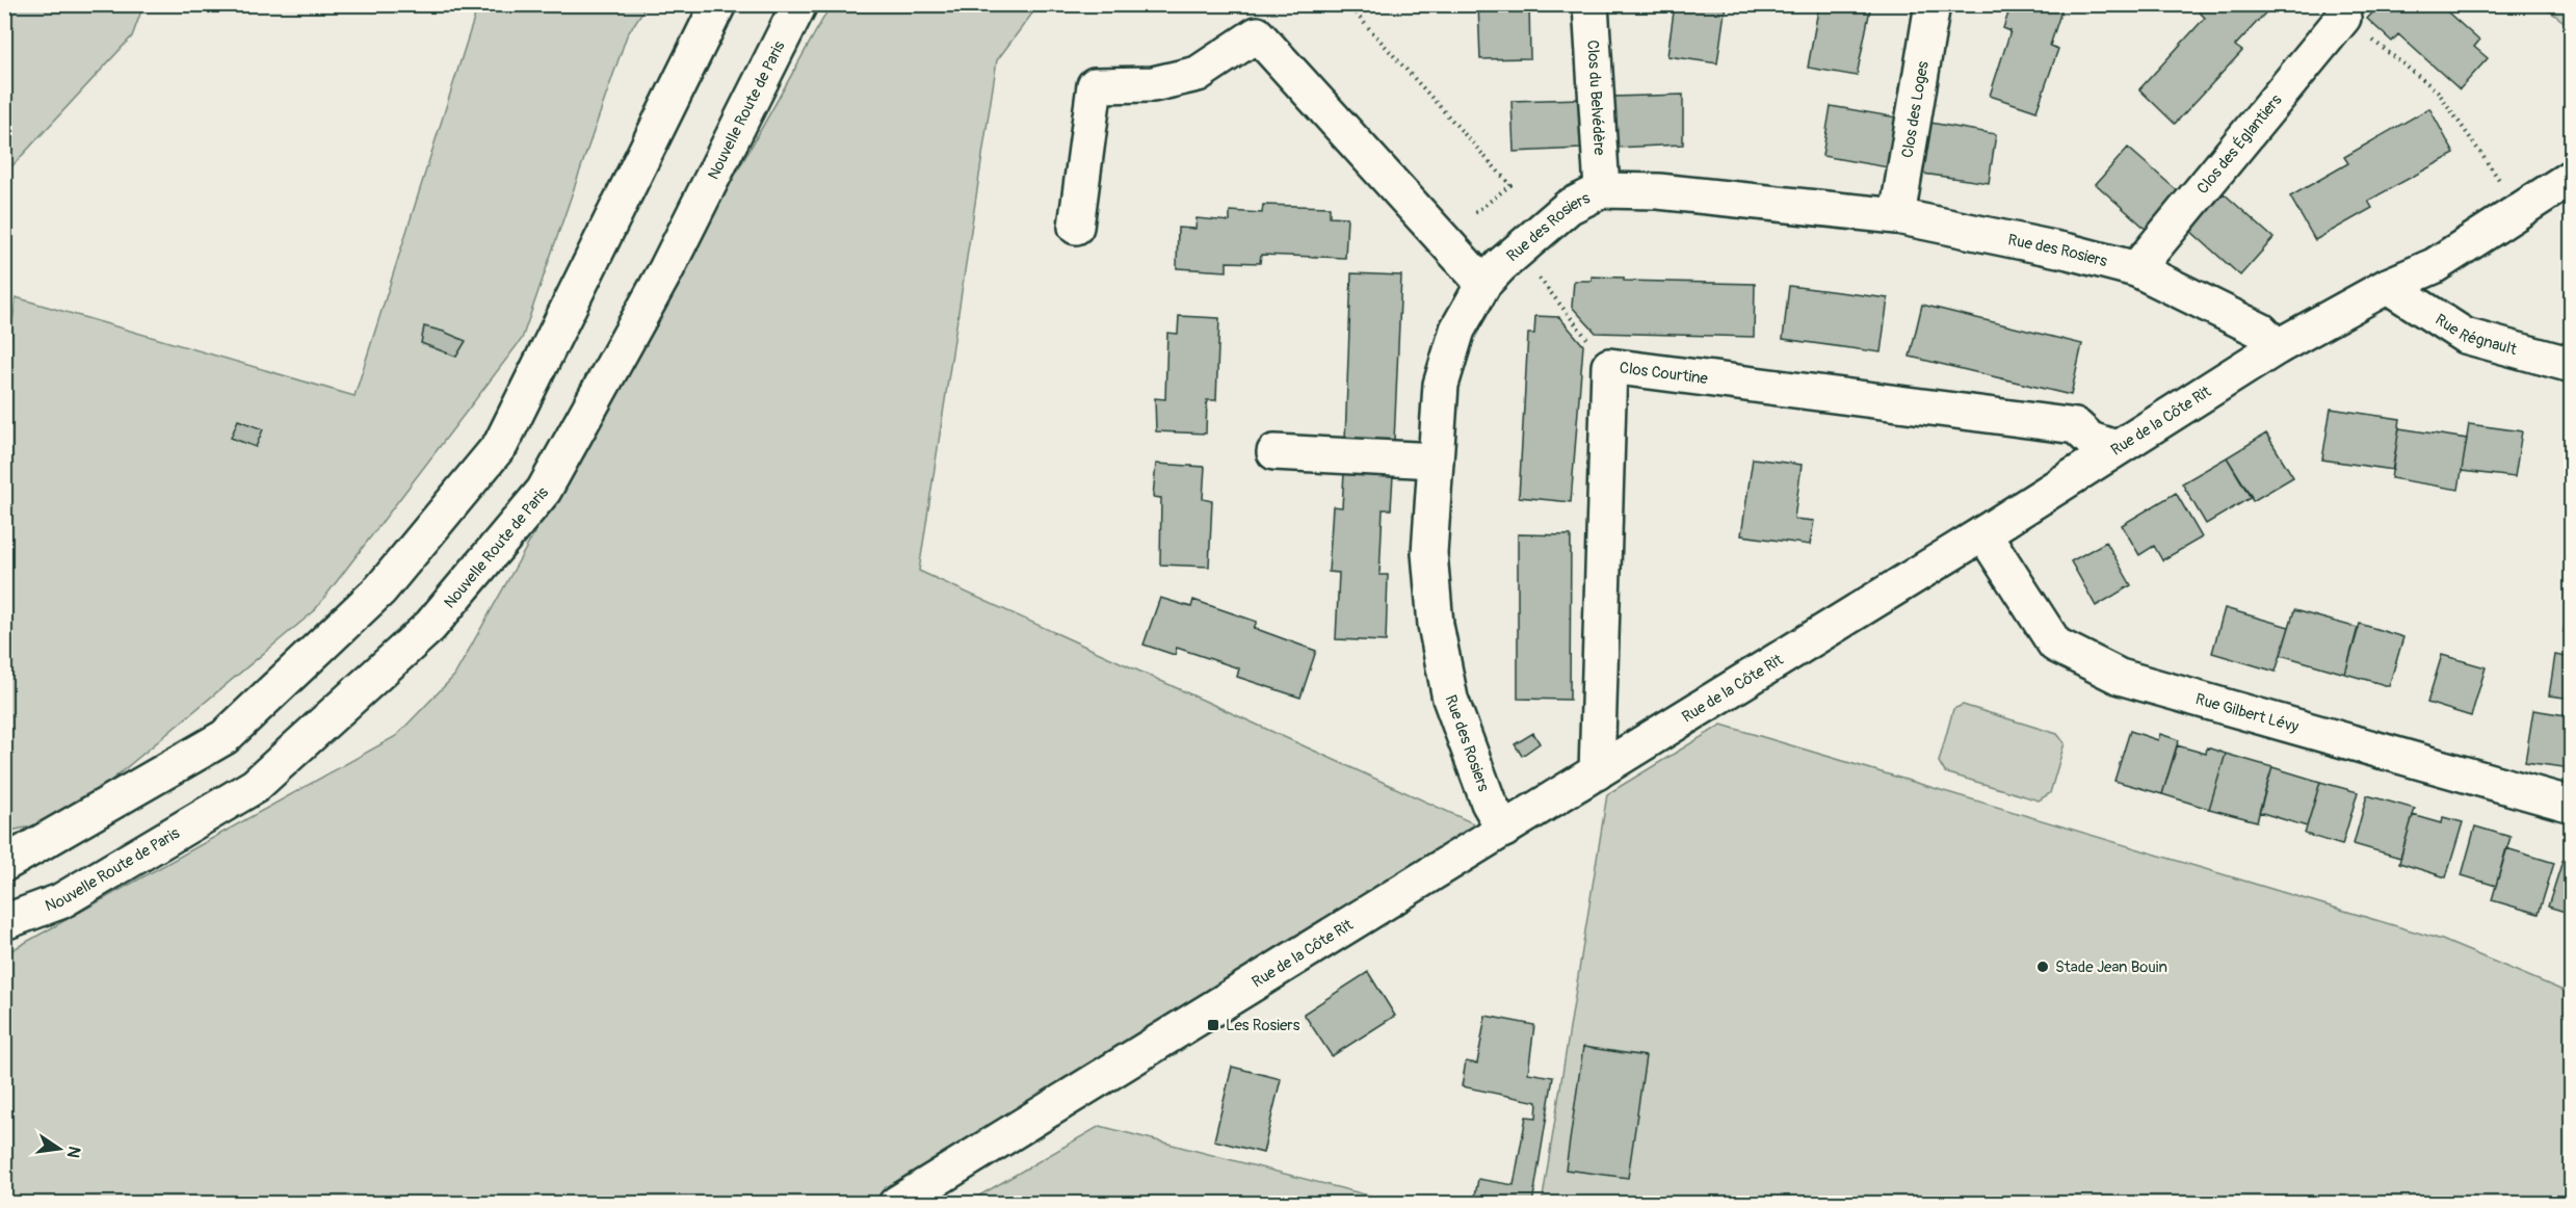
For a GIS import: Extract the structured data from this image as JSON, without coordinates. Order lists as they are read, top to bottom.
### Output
{
  "streets": {
    "street": [
      "Clos du Belvédère",
      "Clos des Loges",
      "Nouvelle Route de Paris",
      "Clos des Églantiers",
      "Rue des Rosiers",
      "Rue Régnault",
      "Clos Courtine",
      "Rue de la Côte Rit",
      "Rue Gilbert Lévy"
    ]
  },
  "crossings": [
    ["Clos du Belvédère", "Rue des Rosiers"],
    ["Clos des Loges", "Rue des Rosiers"],
    ["Clos des Églantiers", "Rue des Rosiers"],
    ["Rue des Rosiers", "Rue de la Côte Rit"],
    ["Rue Régnault", "Rue de la Côte Rit"],
    ["Clos Courtine", "Rue de la Côte Rit"],
    ["Rue de la Côte Rit", "Rue Gilbert Lévy"]
  ],
  "places": {
    "other": ["Stade Jean Bouin"],
    "transit": ["Les Rosiers"]
  },
  "north": "right"
}
